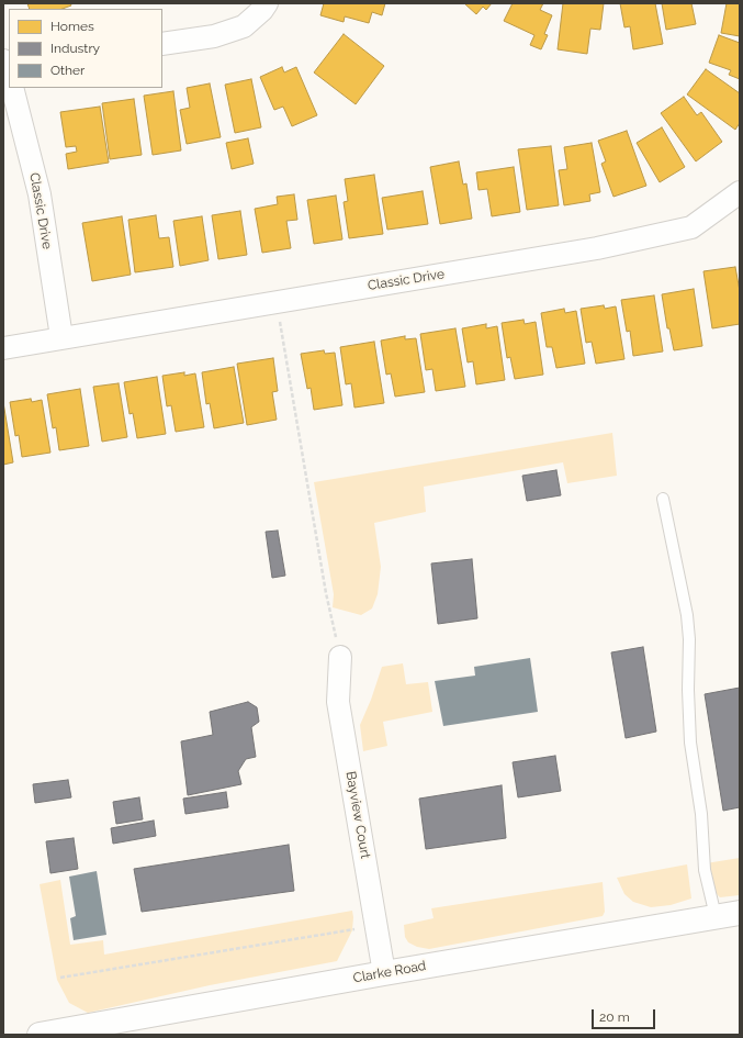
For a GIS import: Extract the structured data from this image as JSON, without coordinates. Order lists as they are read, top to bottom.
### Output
{
  "streets": {
    "main road": ["Clarke Road"],
    "street": ["Classic Drive", "Bayview Court"]
  },
  "crossings": [
    ["Bayview Court", "Clarke Road"]
  ],
  "legend": ["Homes", "Industry", "Other"],
  "scale_bar": "20 m"
}
